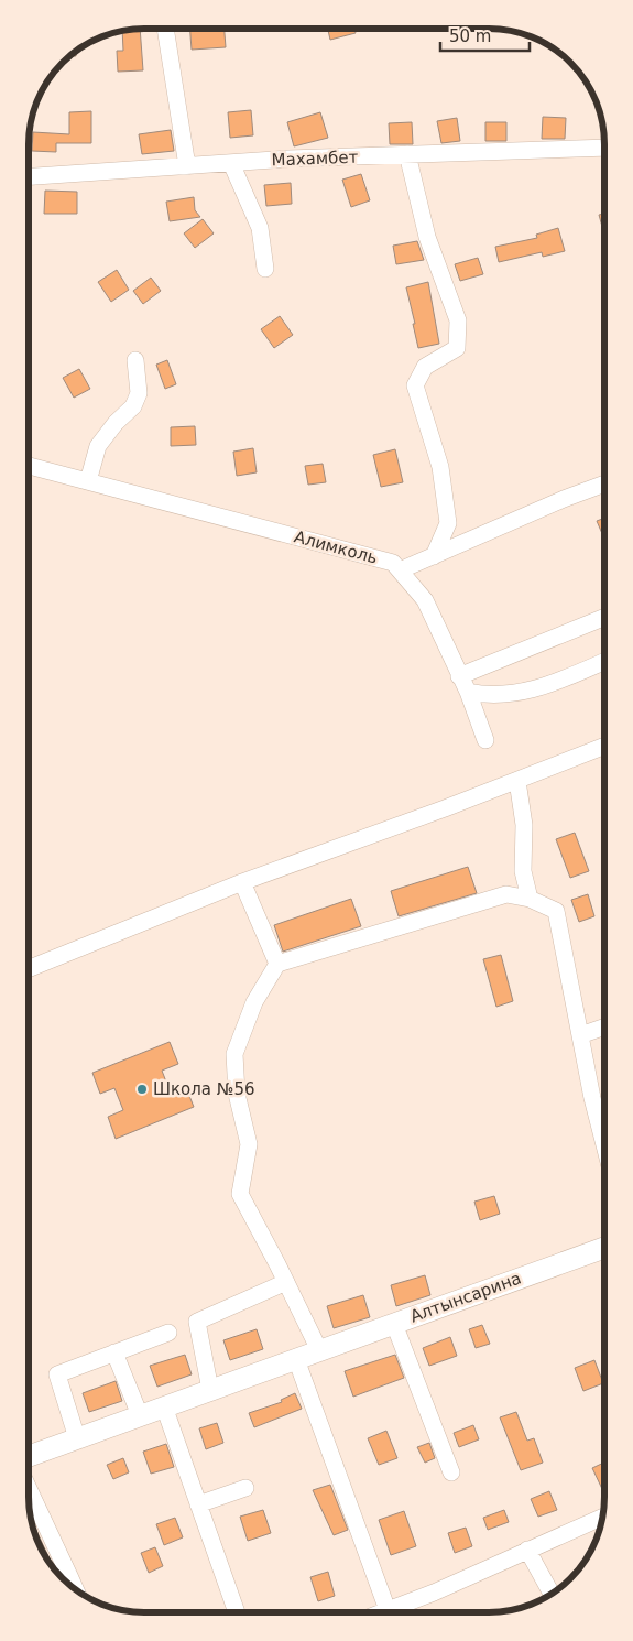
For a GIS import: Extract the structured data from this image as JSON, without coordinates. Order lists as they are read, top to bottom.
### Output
{
  "streets": {
    "main road": ["Алтынсарина"],
    "street": ["Махамбет", "Алимколь"]
  },
  "places": ["Школа №56"],
  "scale_bar": "50 m"
}
